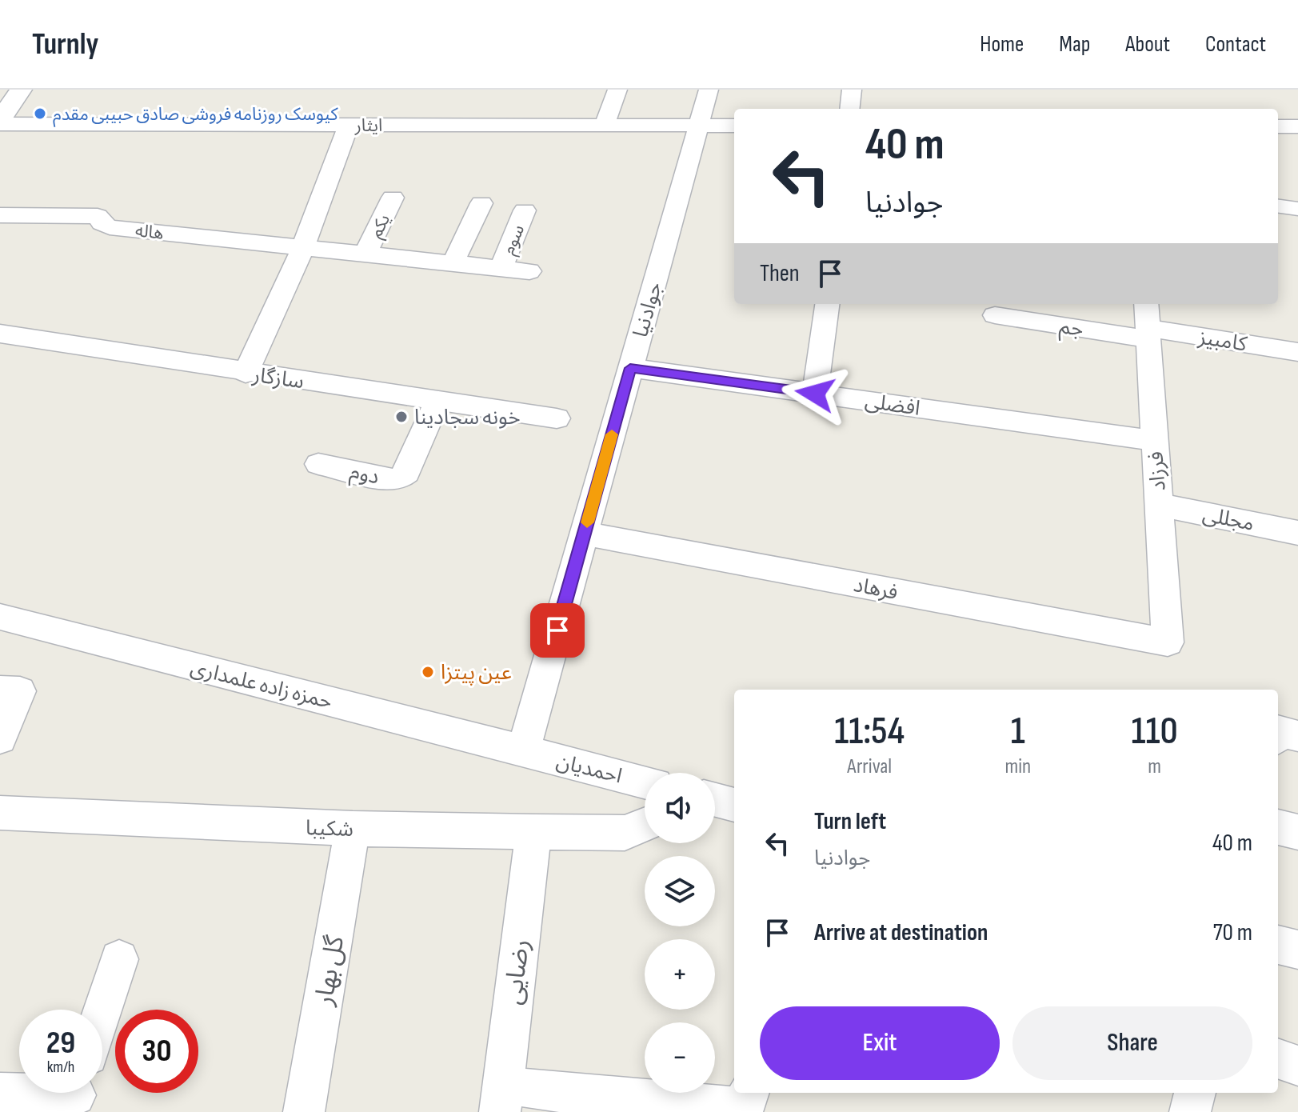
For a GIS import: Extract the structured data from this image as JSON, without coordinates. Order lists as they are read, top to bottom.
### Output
{
  "streets": {
    "street": [
      "ایثار",
      "یکم",
      "هاله",
      "سوم",
      "جوادنیا",
      "جم",
      "کامبیز",
      "سازگار",
      "افضلی",
      "فرزاد",
      "دوم",
      "مجللی",
      "فرهاد",
      "حمزه زاده علمداری",
      "احمدیان",
      "شکیبا",
      "گل بهار",
      "رضایی"
    ]
  },
  "crossings": [
    ["ایثار", "جوادنیا"],
    ["یکم", "هاله"],
    ["هاله", "سوم"],
    ["جوادنیا", "افضلی"],
    ["جوادنیا", "فرهاد"],
    ["جوادنیا", "حمزه زاده علمداری"],
    ["جوادنیا", "احمدیان"],
    ["جم", "کامبیز"],
    ["جم", "فرزاد"],
    ["کامبیز", "فرزاد"],
    ["سازگار", "دوم"],
    ["افضلی", "فرزاد"],
    ["فرزاد", "مجللی"],
    ["فرزاد", "فرهاد"],
    ["حمزه زاده علمداری", "احمدیان"],
    ["شکیبا", "گل بهار"],
    ["شکیبا", "رضایی"]
  ],
  "places": ["کیوسک روزنامه فروشی صادق حبیبی مقدم", "خونه سجادینا", "عین پیتزا"],
  "page": {
    "header": "Turnly",
    "nav": [
      "Home",
      "Map",
      "About",
      "Contact"
    ],
    "turn": ["40 m", "جوادنیا"],
    "then": "Then",
    "eta": [
      "11:54",
      "Arrival",
      "1",
      "min",
      "110",
      "m"
    ],
    "map_buttons": ["+", "−"],
    "list": [
      {
        "name": "Turn left",
        "note": "جوادنیا",
        "value": "40 m"
      },
      {
        "name": "Arrive at destination",
        "value": "70 m"
      }
    ],
    "buttons": ["Exit", "Share"],
    "speed": "29 km/h",
    "limit": "30"
  }
}
